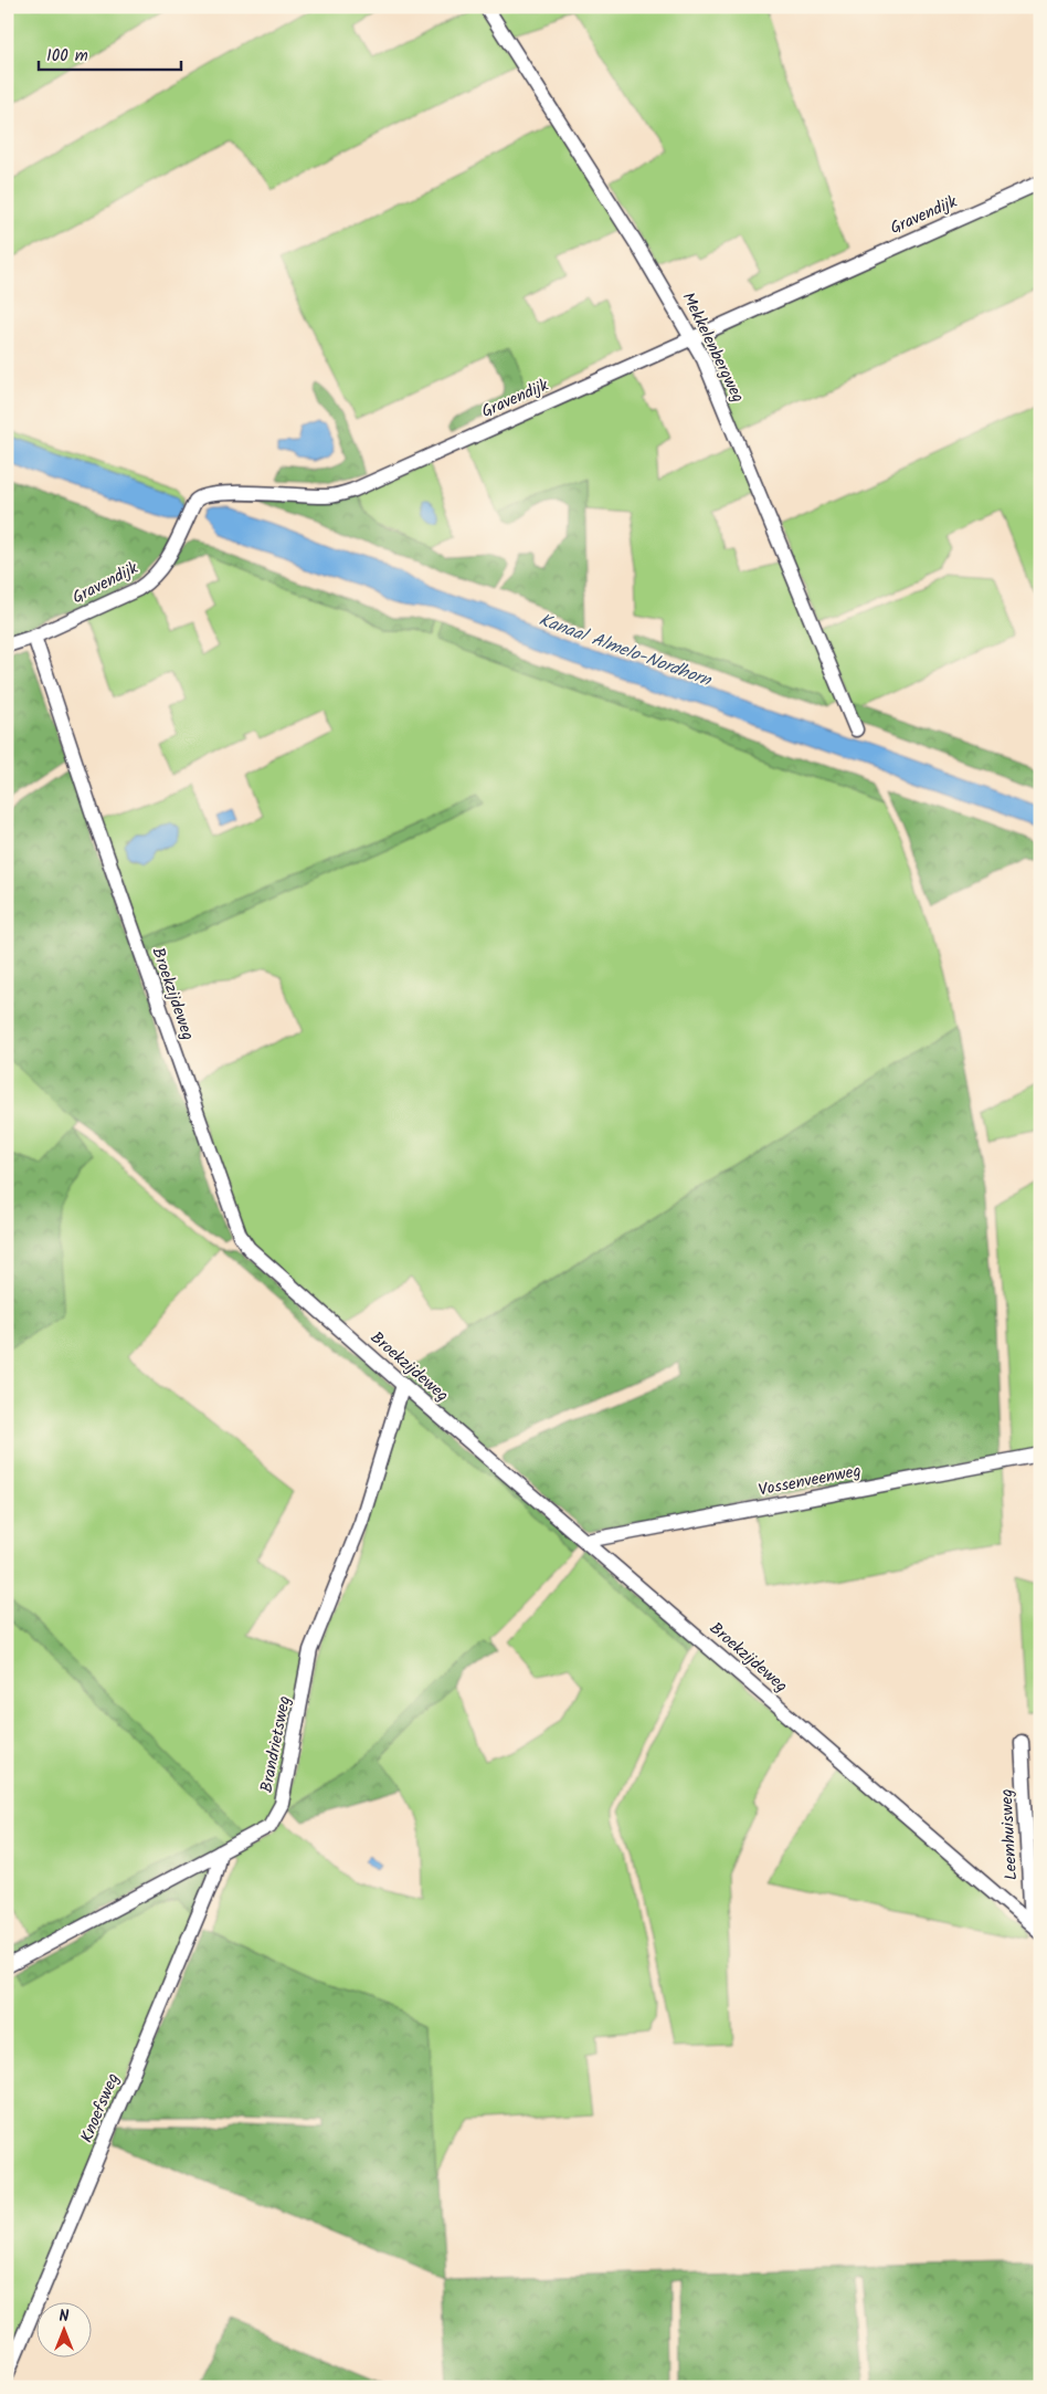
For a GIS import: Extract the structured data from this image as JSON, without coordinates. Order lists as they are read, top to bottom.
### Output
{
  "streets": {
    "street": [
      "Gravendijk",
      "Mekkelenbergweg",
      "Broekzijdeweg",
      "Vossenveenweg",
      "Brandrietsweg",
      "Leemhuisweg",
      "Knoefsweg"
    ]
  },
  "crossings": [
    ["Gravendijk", "Mekkelenbergweg"],
    ["Gravendijk", "Broekzijdeweg"],
    ["Broekzijdeweg", "Vossenveenweg"],
    ["Broekzijdeweg", "Brandrietsweg"],
    ["Broekzijdeweg", "Leemhuisweg"],
    ["Brandrietsweg", "Knoefsweg"]
  ],
  "water": ["Kanaal Almelo-Nordhorn"],
  "scale_bar": "100 m",
  "north": "top"
}
